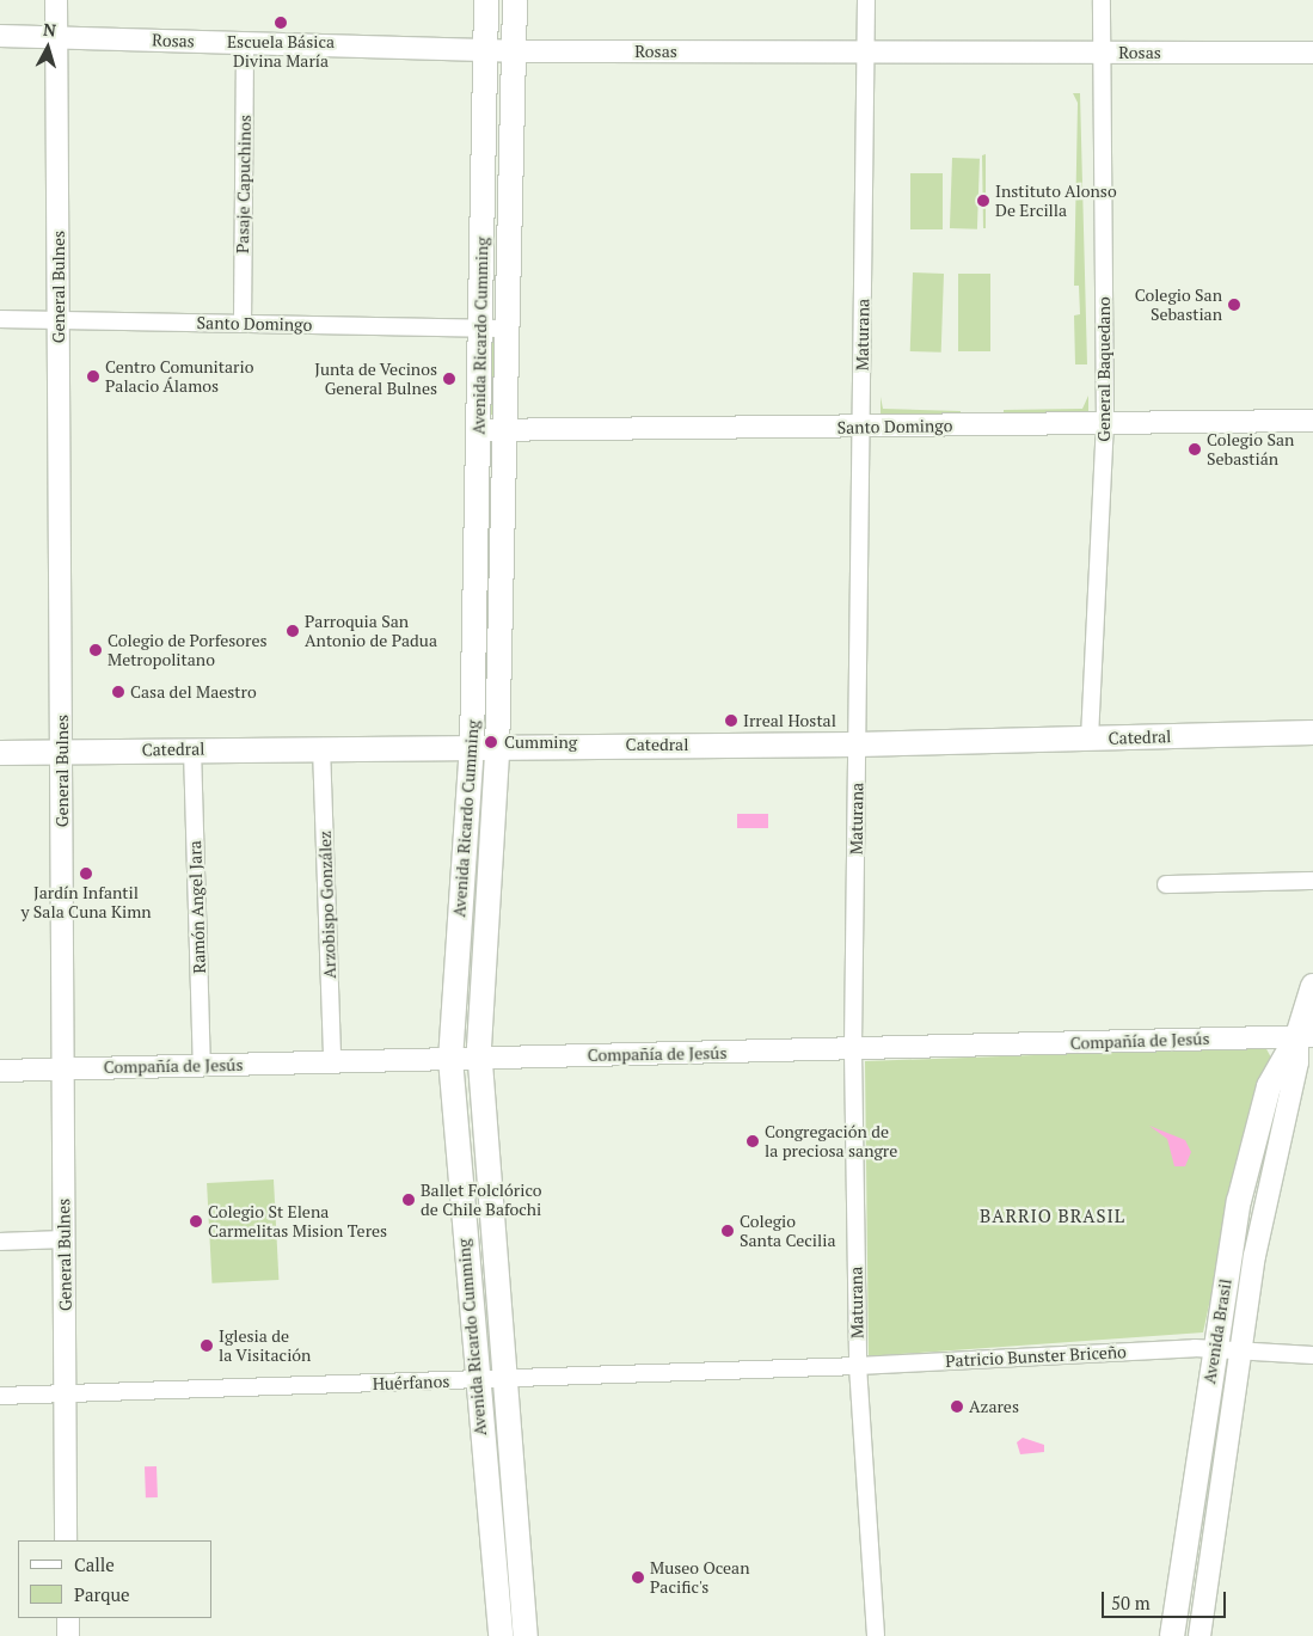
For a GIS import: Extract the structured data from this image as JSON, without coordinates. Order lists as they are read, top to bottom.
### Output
{
  "streets": {
    "main road": ["Avenida Ricardo Cumming", "Catedral", "Avenida Brasil"],
    "street": [
      "Rosas",
      "Pasaje Capuchinos",
      "General Bulnes",
      "Santo Domingo",
      "Maturana",
      "General Baquedano",
      "Arzobispo González",
      "Ramón Angel Jara",
      "Compañía de Jesús",
      "Patricio Bunster Briceño",
      "Huérfanos"
    ]
  },
  "crossings": [
    ["Rosas", "Pasaje Capuchinos"],
    ["Rosas", "General Bulnes"],
    ["Rosas", "Maturana"],
    ["Rosas", "Avenida Ricardo Cumming"],
    ["Rosas", "General Baquedano"],
    ["Pasaje Capuchinos", "Santo Domingo"],
    ["General Bulnes", "Santo Domingo"],
    ["General Bulnes", "Catedral"],
    ["General Bulnes", "Compañía de Jesús"],
    ["General Bulnes", "Huérfanos"],
    ["Santo Domingo", "Maturana"],
    ["Santo Domingo", "Avenida Ricardo Cumming"],
    ["Santo Domingo", "General Baquedano"],
    ["Maturana", "Catedral"],
    ["Maturana", "Compañía de Jesús"],
    ["Maturana", "Patricio Bunster Briceño"],
    ["Maturana", "Huérfanos"],
    ["Avenida Ricardo Cumming", "Catedral"],
    ["Avenida Ricardo Cumming", "Compañía de Jesús"],
    ["Avenida Ricardo Cumming", "Huérfanos"],
    ["General Baquedano", "Catedral"],
    ["Catedral", "Arzobispo González"],
    ["Catedral", "Ramón Angel Jara"],
    ["Arzobispo González", "Compañía de Jesús"],
    ["Ramón Angel Jara", "Compañía de Jesús"],
    ["Compañía de Jesús", "Avenida Brasil"],
    ["Avenida Brasil", "Patricio Bunster Briceño"],
    ["Patricio Bunster Briceño", "Huérfanos"]
  ],
  "districts": ["BARRIO BRASIL"],
  "places": [
    "Escuela Básica Divina María",
    "Instituto Alonso De Ercilla",
    "Colegio San Sebastian",
    "Centro Comunitario Palacio Álamos",
    "Junta de Vecinos General Bulnes",
    "Colegio San Sebastián",
    "Parroquia San Antonio de Padua",
    "Colegio de Porfesores Metropolitano",
    "Casa del Maestro",
    "Irreal Hostal",
    "Cumming",
    "Jardín Infantil y Sala Cuna Kimn",
    "Congregación de la preciosa sangre",
    "Ballet Folclórico de Chile Bafochi",
    "Colegio St Elena Carmelitas Mision Teres",
    "Colegio Santa Cecilia",
    "Iglesia de la Visitación",
    "Azares",
    "Museo Ocean Pacific's"
  ],
  "legend": ["Calle", "Parque"],
  "scale_bar": "50 m",
  "north": "top"
}
